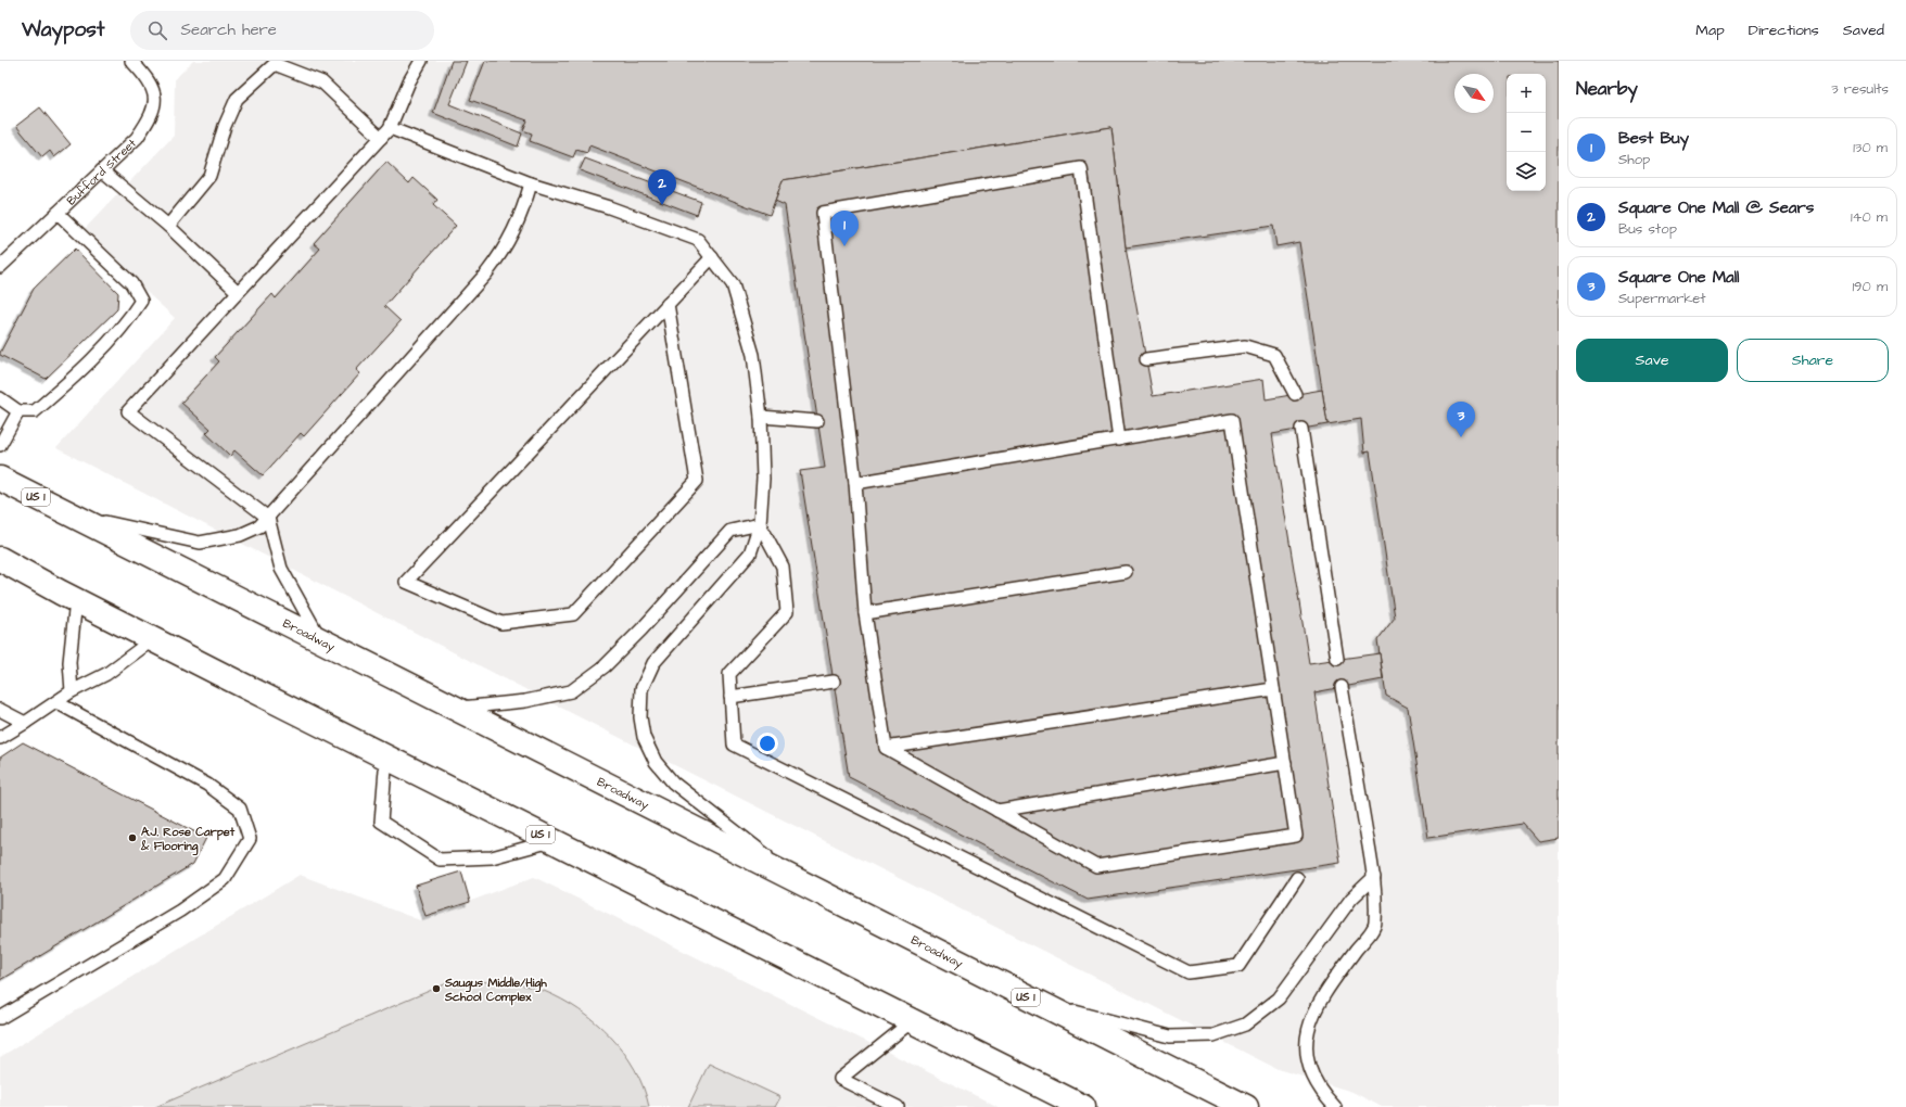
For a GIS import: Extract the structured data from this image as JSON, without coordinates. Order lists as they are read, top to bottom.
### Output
{
  "streets": {
    "highway": ["US 1", "Broadway"],
    "lane": ["Bufford Street"]
  },
  "places": ["A.J. Rose Carpet & Flooring", "Saugus Middle/High School Complex"],
  "north": "bottom right",
  "page": {
    "header": "Waypost",
    "search": "Search here",
    "nav": ["Map", "Directions", "Saved"],
    "heading": ["Nearby", "3 results"],
    "map_buttons": ["+", "−"],
    "list": [
      {
        "mark": "1",
        "name": "Best Buy",
        "note": "Shop",
        "value": "130 m"
      },
      {
        "mark": "2",
        "name": "Square One Mall @ Sears",
        "note": "Bus stop",
        "value": "140 m"
      },
      {
        "mark": "3",
        "name": "Square One Mall",
        "note": "Supermarket",
        "value": "190 m"
      }
    ],
    "pins": ["2", "1", "3"],
    "buttons": ["Save", "Share"]
  }
}
